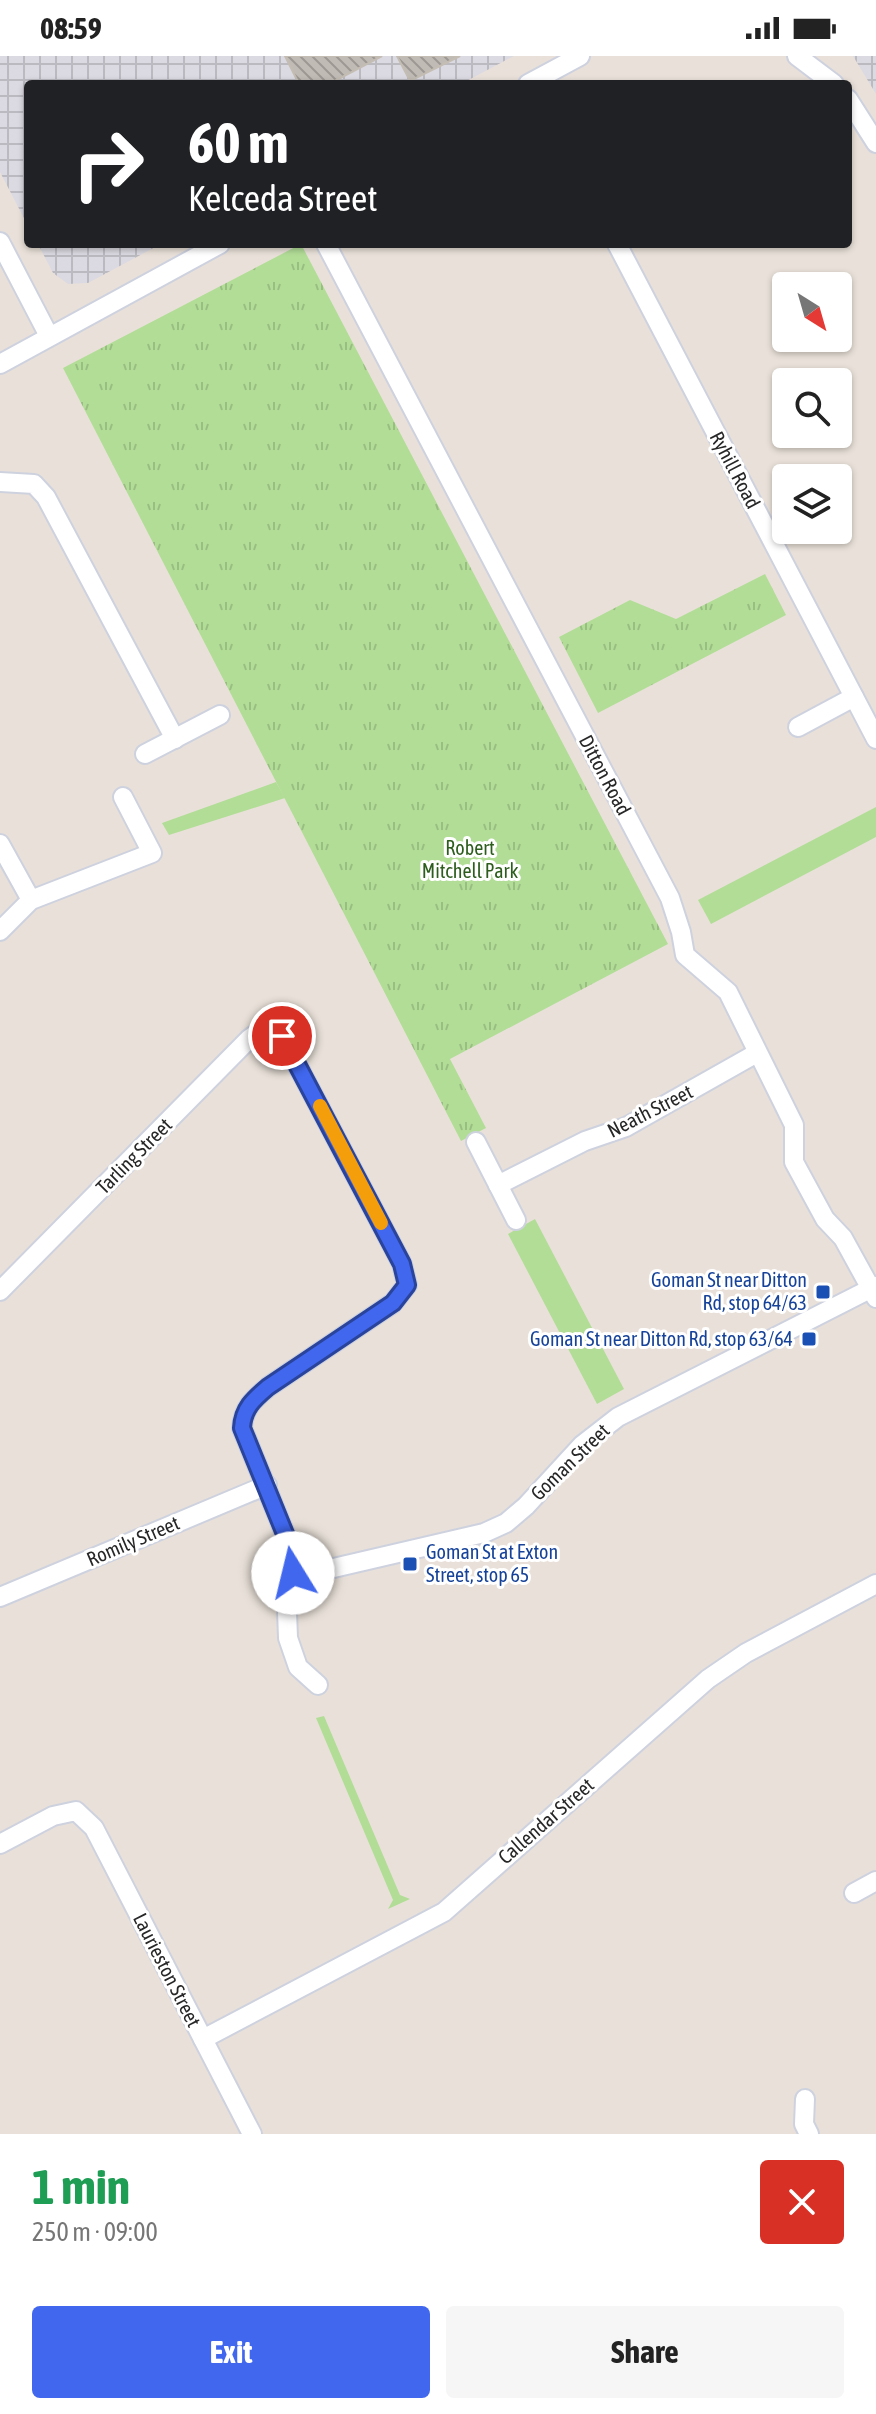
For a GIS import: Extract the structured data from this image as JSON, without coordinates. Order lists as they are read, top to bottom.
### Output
{
  "streets": {
    "street": [
      "Ryhill Road",
      "Ditton Road",
      "Neath Street",
      "Tarling Street",
      "Goman Street",
      "Romily Street",
      "Callendar Street",
      "Laurieston Street"
    ]
  },
  "crossings": [
    ["Ditton Road", "Neath Street"],
    ["Ditton Road", "Goman Street"],
    ["Tarling Street", "Romily Street"],
    ["Callendar Street", "Laurieston Street"]
  ],
  "parks": ["Robert Mitchell Park"],
  "places": {
    "transit": ["Goman St near Ditton Rd, stop 64/63", "Goman St near Ditton Rd, stop 63/64", "Goman St at Exton Street, stop 65"]
  },
  "north": "bottom right",
  "page": {
    "status": "08:59",
    "turn": ["60 m", "Kelceda Street"],
    "heading": ["1 min", "250 m · 09:00"],
    "buttons": ["Exit", "Share"]
  }
}
